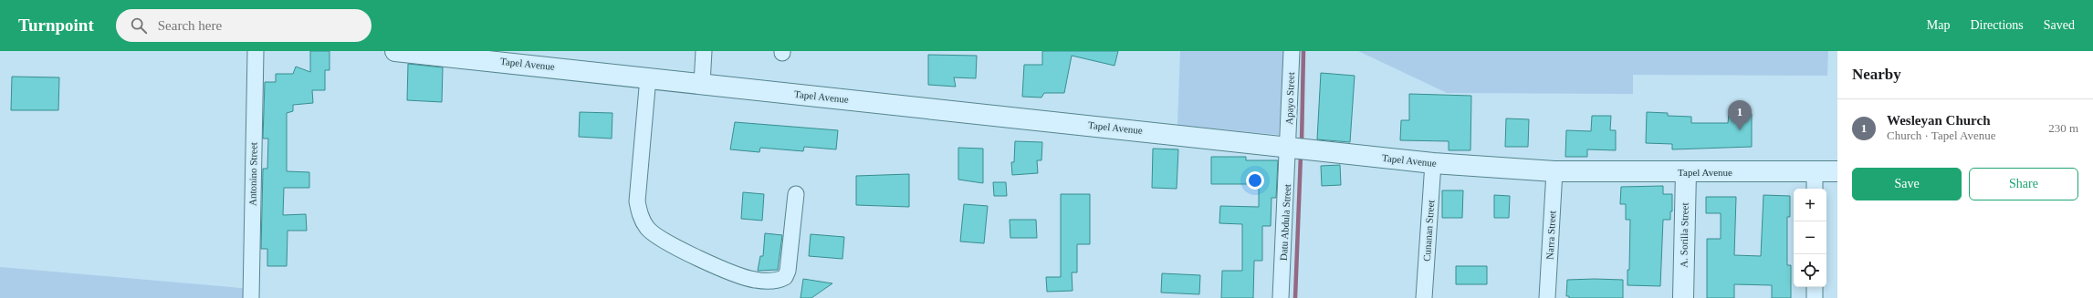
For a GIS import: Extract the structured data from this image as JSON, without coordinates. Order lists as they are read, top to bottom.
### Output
{
  "streets": {
    "street": [
      "Tapel Avenue",
      "Apayo Street",
      "Antonino Street",
      "Datu Abdula Street",
      "Cunanan Street",
      "Narra Street",
      "A. Sorilla Street"
    ]
  },
  "crossings": [
    ["Tapel Avenue", "Apayo Street"],
    ["Tapel Avenue", "Datu Abdula Street"],
    ["Tapel Avenue", "Cunanan Street"],
    ["Tapel Avenue", "Narra Street"],
    ["Tapel Avenue", "A. Sorilla Street"],
    ["Apayo Street", "Datu Abdula Street"]
  ],
  "page": {
    "header": "Turnpoint",
    "search": "Search here",
    "nav": ["Map", "Directions", "Saved"],
    "heading": "Nearby",
    "list": [
      {
        "mark": "1",
        "name": "Wesleyan Church",
        "note": "Church · Tapel Avenue",
        "value": "230 m"
      }
    ],
    "pins": "1",
    "buttons": ["Save", "Share"],
    "map_buttons": ["+", "−"]
  }
}
